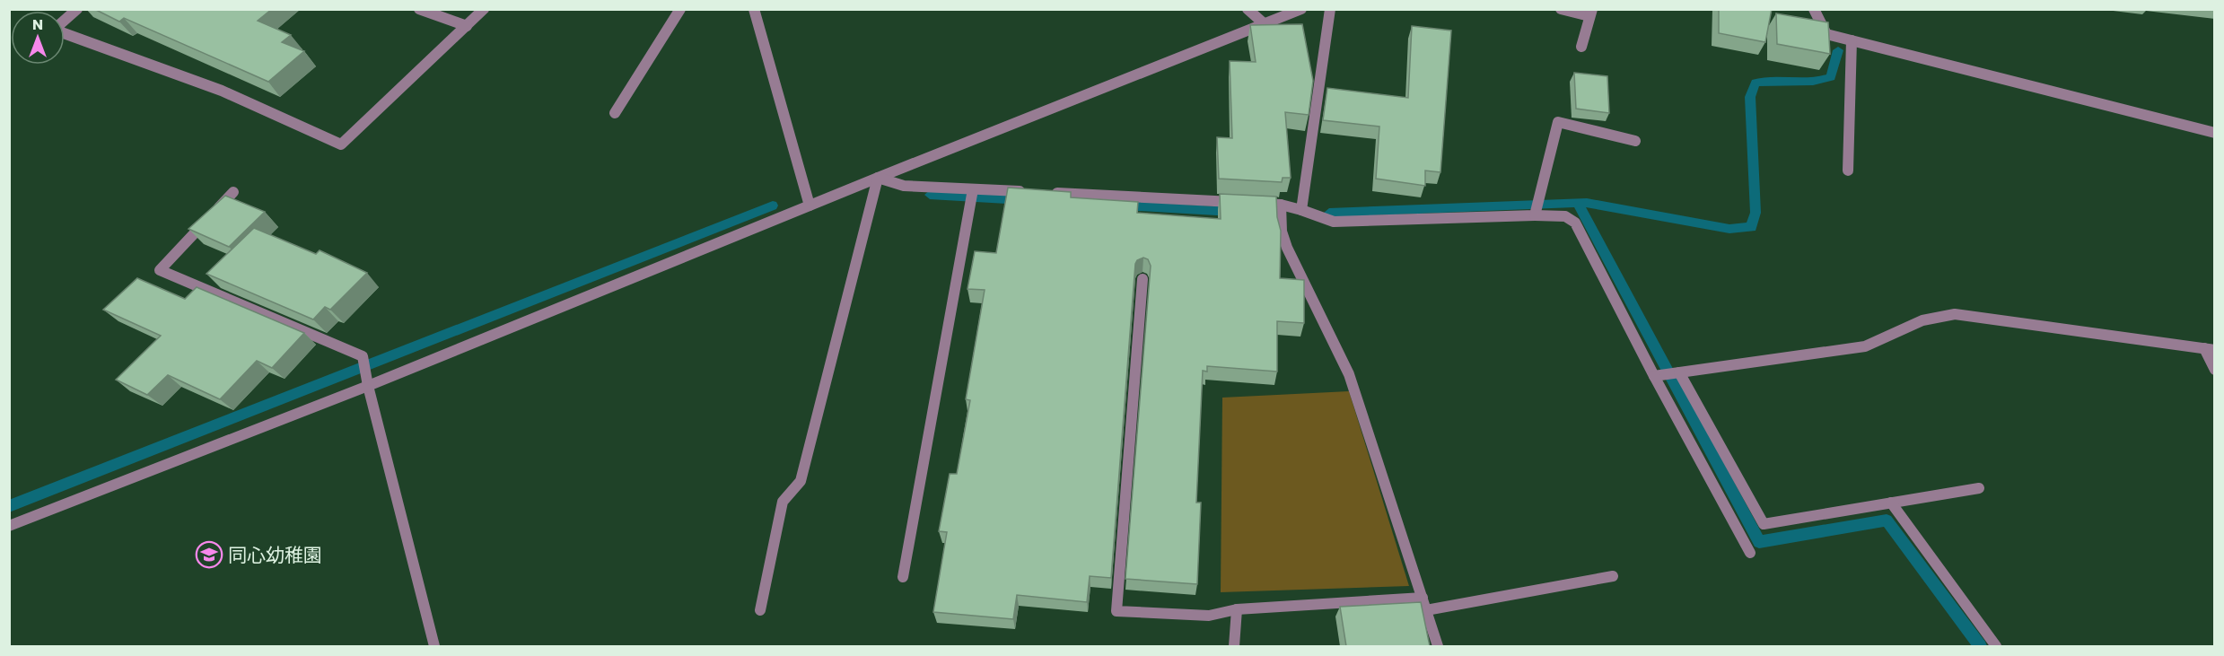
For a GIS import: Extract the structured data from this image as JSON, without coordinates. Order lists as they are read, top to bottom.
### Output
{
  "places": {
    "school or university": ["同心幼稚園"]
  },
  "north": "top"
}
